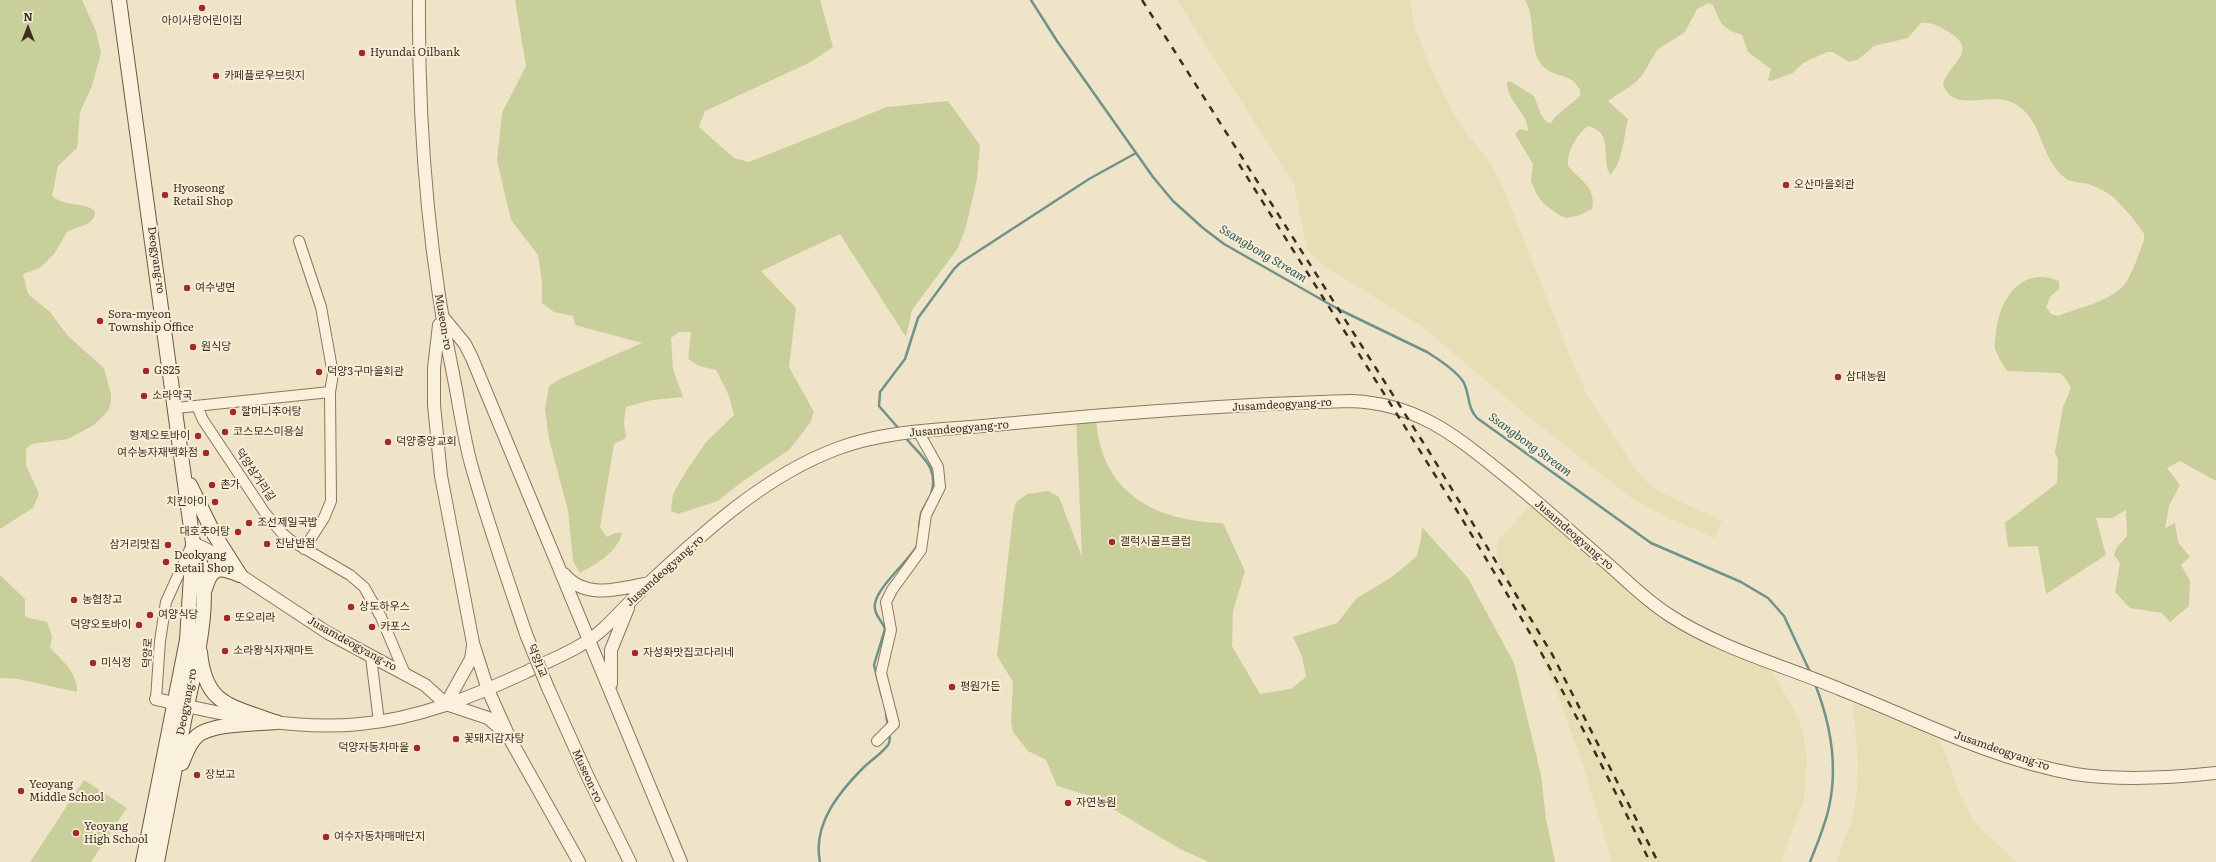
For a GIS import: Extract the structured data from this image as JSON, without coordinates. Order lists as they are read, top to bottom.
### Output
{
  "streets": {
    "main road": ["Deogyang-ro"],
    "street": [
      "Museon-ro",
      "Jusamdeogyang-ro",
      "덕양삼거리길",
      "덕양로",
      "덕양1교"
    ]
  },
  "crossings": [
    ["Deogyang-ro", "Jusamdeogyang-ro"],
    ["Deogyang-ro", "덕양로"],
    ["Museon-ro", "덕양1교"],
    ["Jusamdeogyang-ro", "덕양삼거리길"],
    ["Jusamdeogyang-ro", "덕양로"]
  ],
  "water": ["Ssangbong Stream"],
  "places": [
    "아이사랑어린이집",
    "Hyundai Oilbank",
    "카페플로우브릿지",
    "오산마을회관",
    "Hyoseong Retail Shop",
    "여수냉면",
    "Sora-myeon Township Office",
    "원식당",
    "GS25",
    "덕양3구마을회관",
    "삼대농원",
    "소라약국",
    "할머니추어탕",
    "코스모스미용실",
    "형제오토바이",
    "덕양중앙교회",
    "여수농자재백화점",
    "촌가",
    "치킨아이",
    "조선제일국밥",
    "대호추어탕",
    "갤럭시골프클럽",
    "진남반점",
    "삼거리맛집",
    "Deokyang Retail Shop",
    "농협창고",
    "상도하우스",
    "여양식당",
    "또오리라",
    "덕양오토바이",
    "카포스",
    "소라왕식자재마트",
    "자성화맛집코다리네",
    "미식정",
    "평원가든",
    "꽃돼지감자탕",
    "덕양자동차마을",
    "장보고",
    "Yeoyang Middle School",
    "자연농원",
    "Yeoyang High School",
    "여수자동차매매단지"
  ],
  "north": "top"
}
